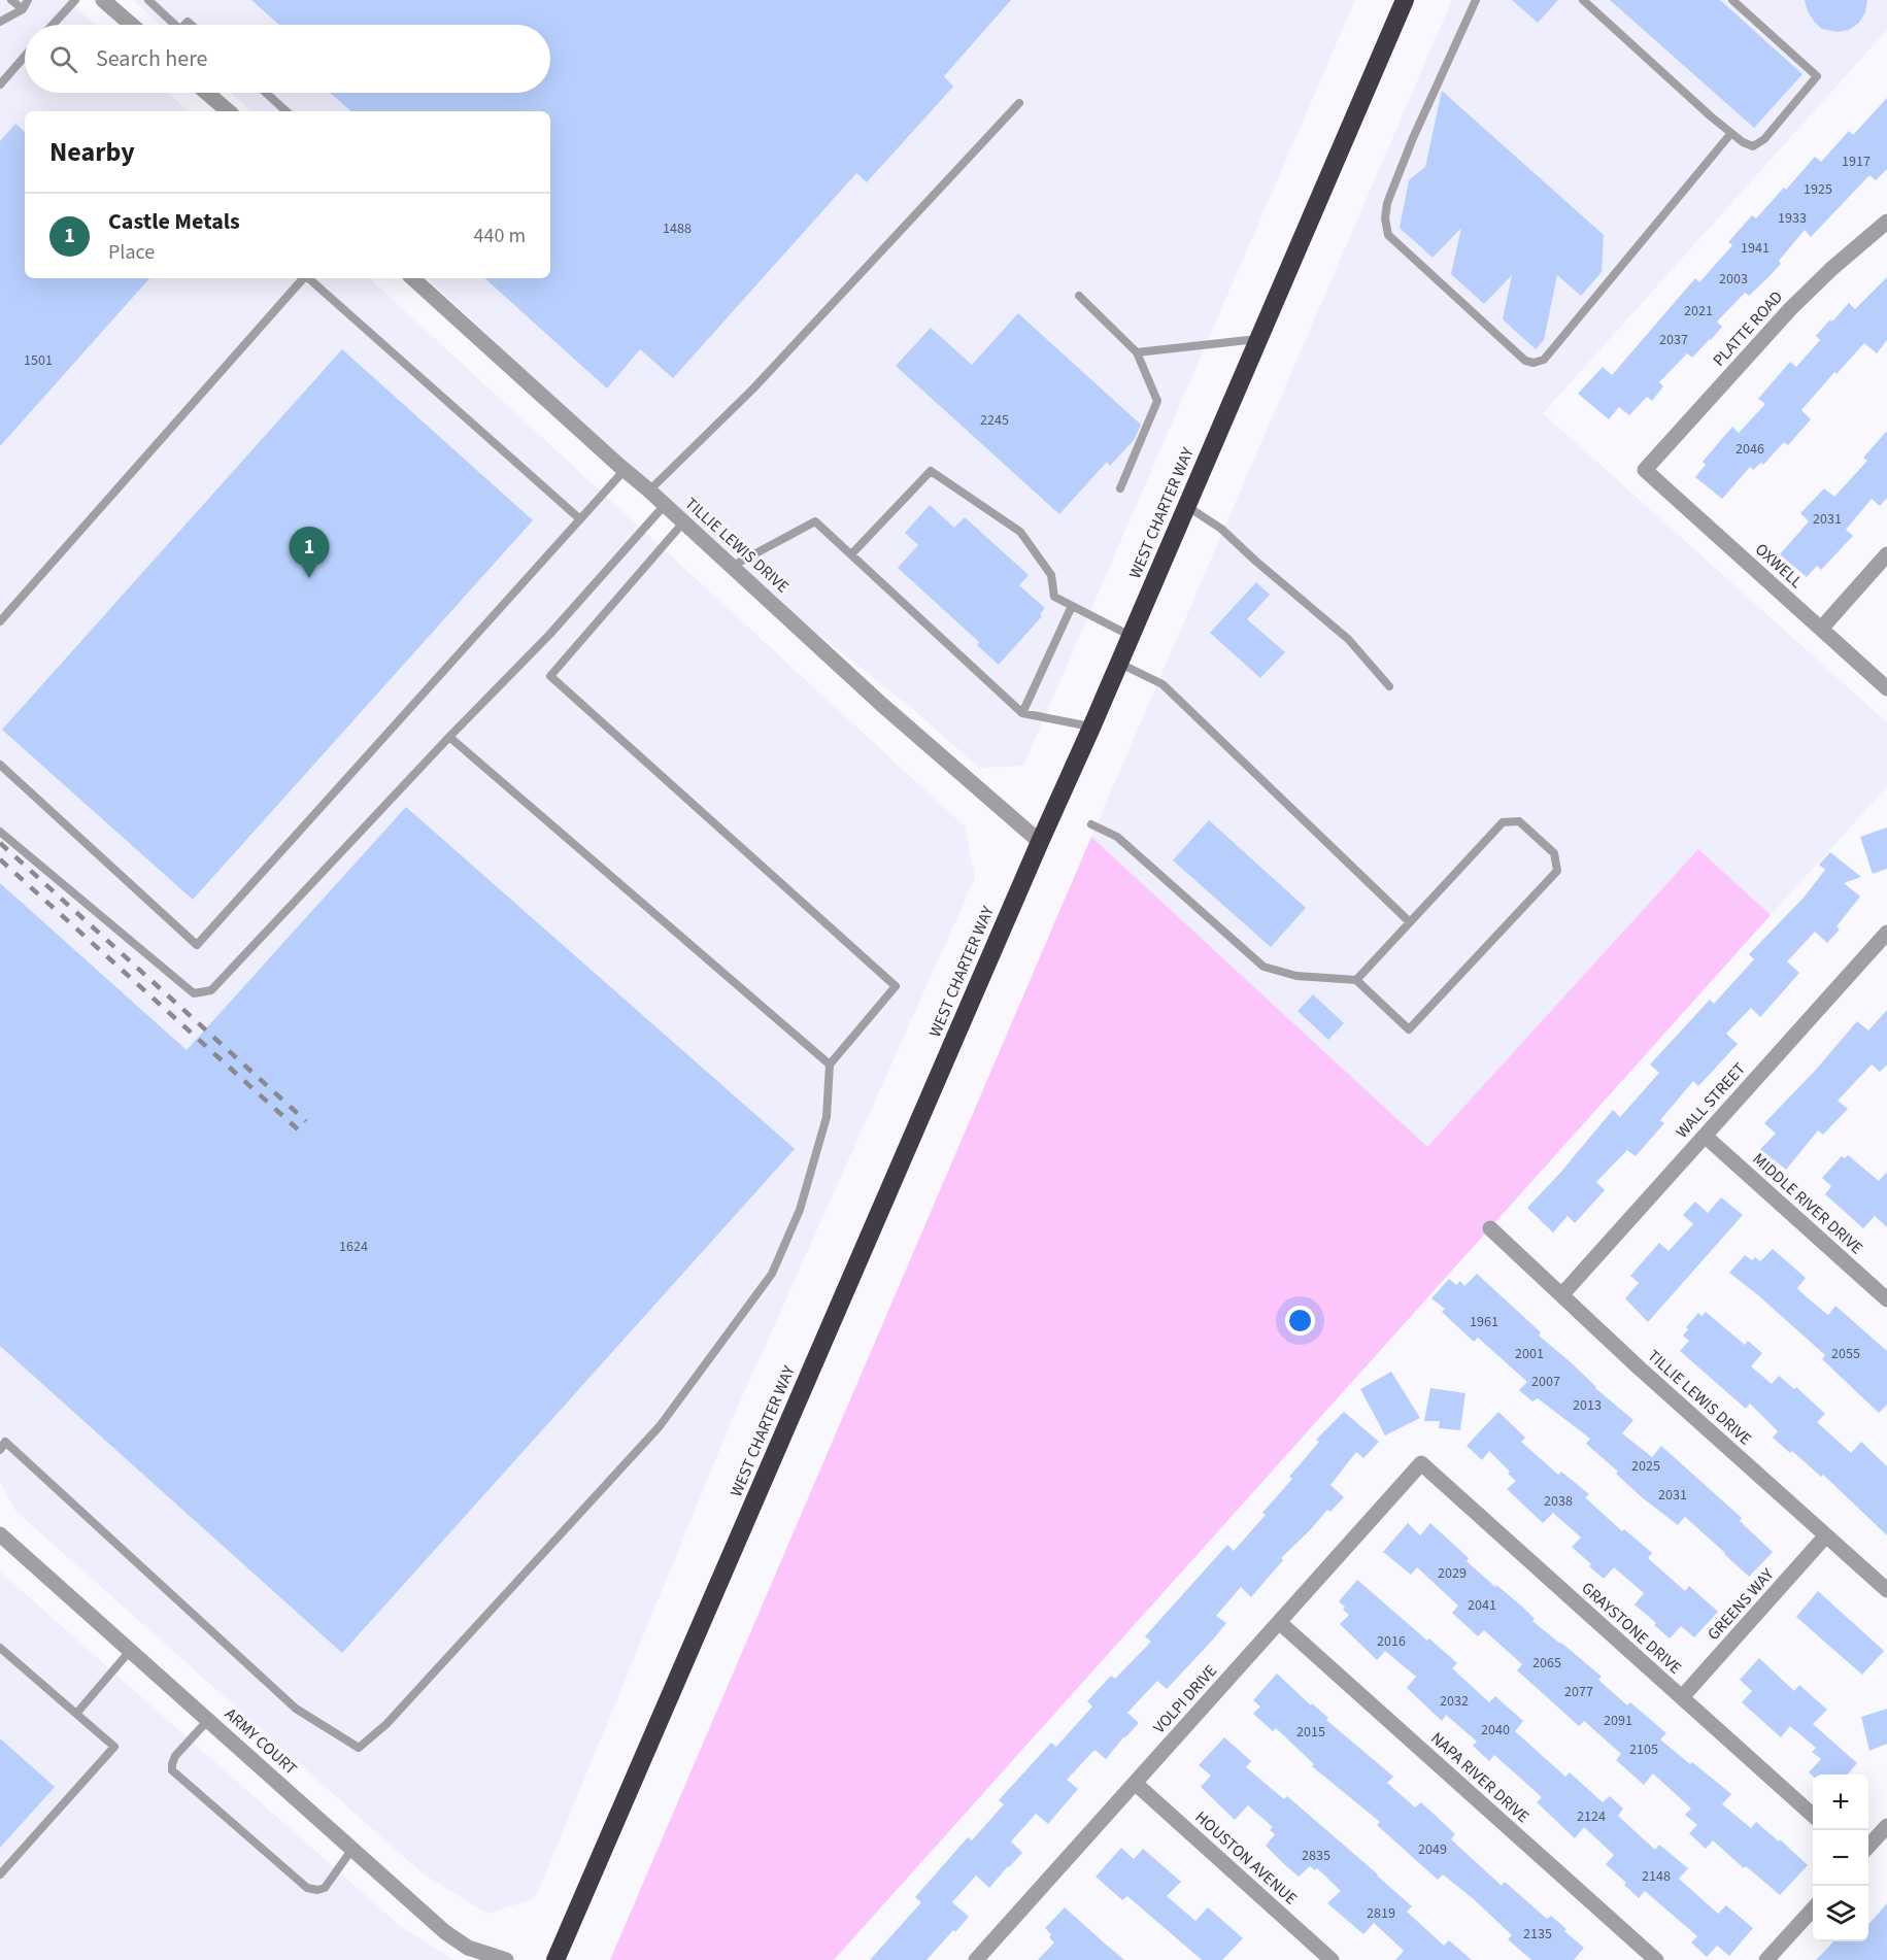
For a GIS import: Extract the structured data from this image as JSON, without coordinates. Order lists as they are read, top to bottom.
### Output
{
  "streets": {
    "highway": ["WEST CHARTER WAY"],
    "street": [
      "PLATTE ROAD",
      "TILLIE LEWIS DRIVE",
      "OXWELL",
      "WALL STREET",
      "MIDDLE RIVER DRIVE",
      "GREENS WAY",
      "GRAYSTONE DRIVE",
      "VOLPI DRIVE",
      "ARMY COURT",
      "NAPA RIVER DRIVE",
      "HOUSTON AVENUE"
    ]
  },
  "crossings": [
    ["PLATTE ROAD", "OXWELL"],
    ["WEST CHARTER WAY", "TILLIE LEWIS DRIVE"],
    ["TILLIE LEWIS DRIVE", "WALL STREET"],
    ["TILLIE LEWIS DRIVE", "GREENS WAY"],
    ["WALL STREET", "MIDDLE RIVER DRIVE"],
    ["GREENS WAY", "GRAYSTONE DRIVE"],
    ["GRAYSTONE DRIVE", "VOLPI DRIVE"],
    ["VOLPI DRIVE", "NAPA RIVER DRIVE"],
    ["VOLPI DRIVE", "HOUSTON AVENUE"]
  ],
  "house_numbers": [
    "1917",
    "1925",
    "1933",
    "1488",
    "1941",
    "2003",
    "2021",
    "2037",
    "1501",
    "2245",
    "2046",
    "2031",
    "1624",
    "1961",
    "2001",
    "2055",
    "2007",
    "2013",
    "2025",
    "2031",
    "2038",
    "2029",
    "2041",
    "2016",
    "2065",
    "2077",
    "2032",
    "2091",
    "2040",
    "2015",
    "2105",
    "2124",
    "2049",
    "2835",
    "2148",
    "2819",
    "2135"
  ],
  "page": {
    "search": "Search here",
    "heading": "Nearby",
    "list": [
      {
        "mark": "1",
        "name": "Castle Metals",
        "note": "Place",
        "value": "440 m"
      }
    ],
    "pins": "1",
    "map_buttons": ["+", "−"]
  }
}
